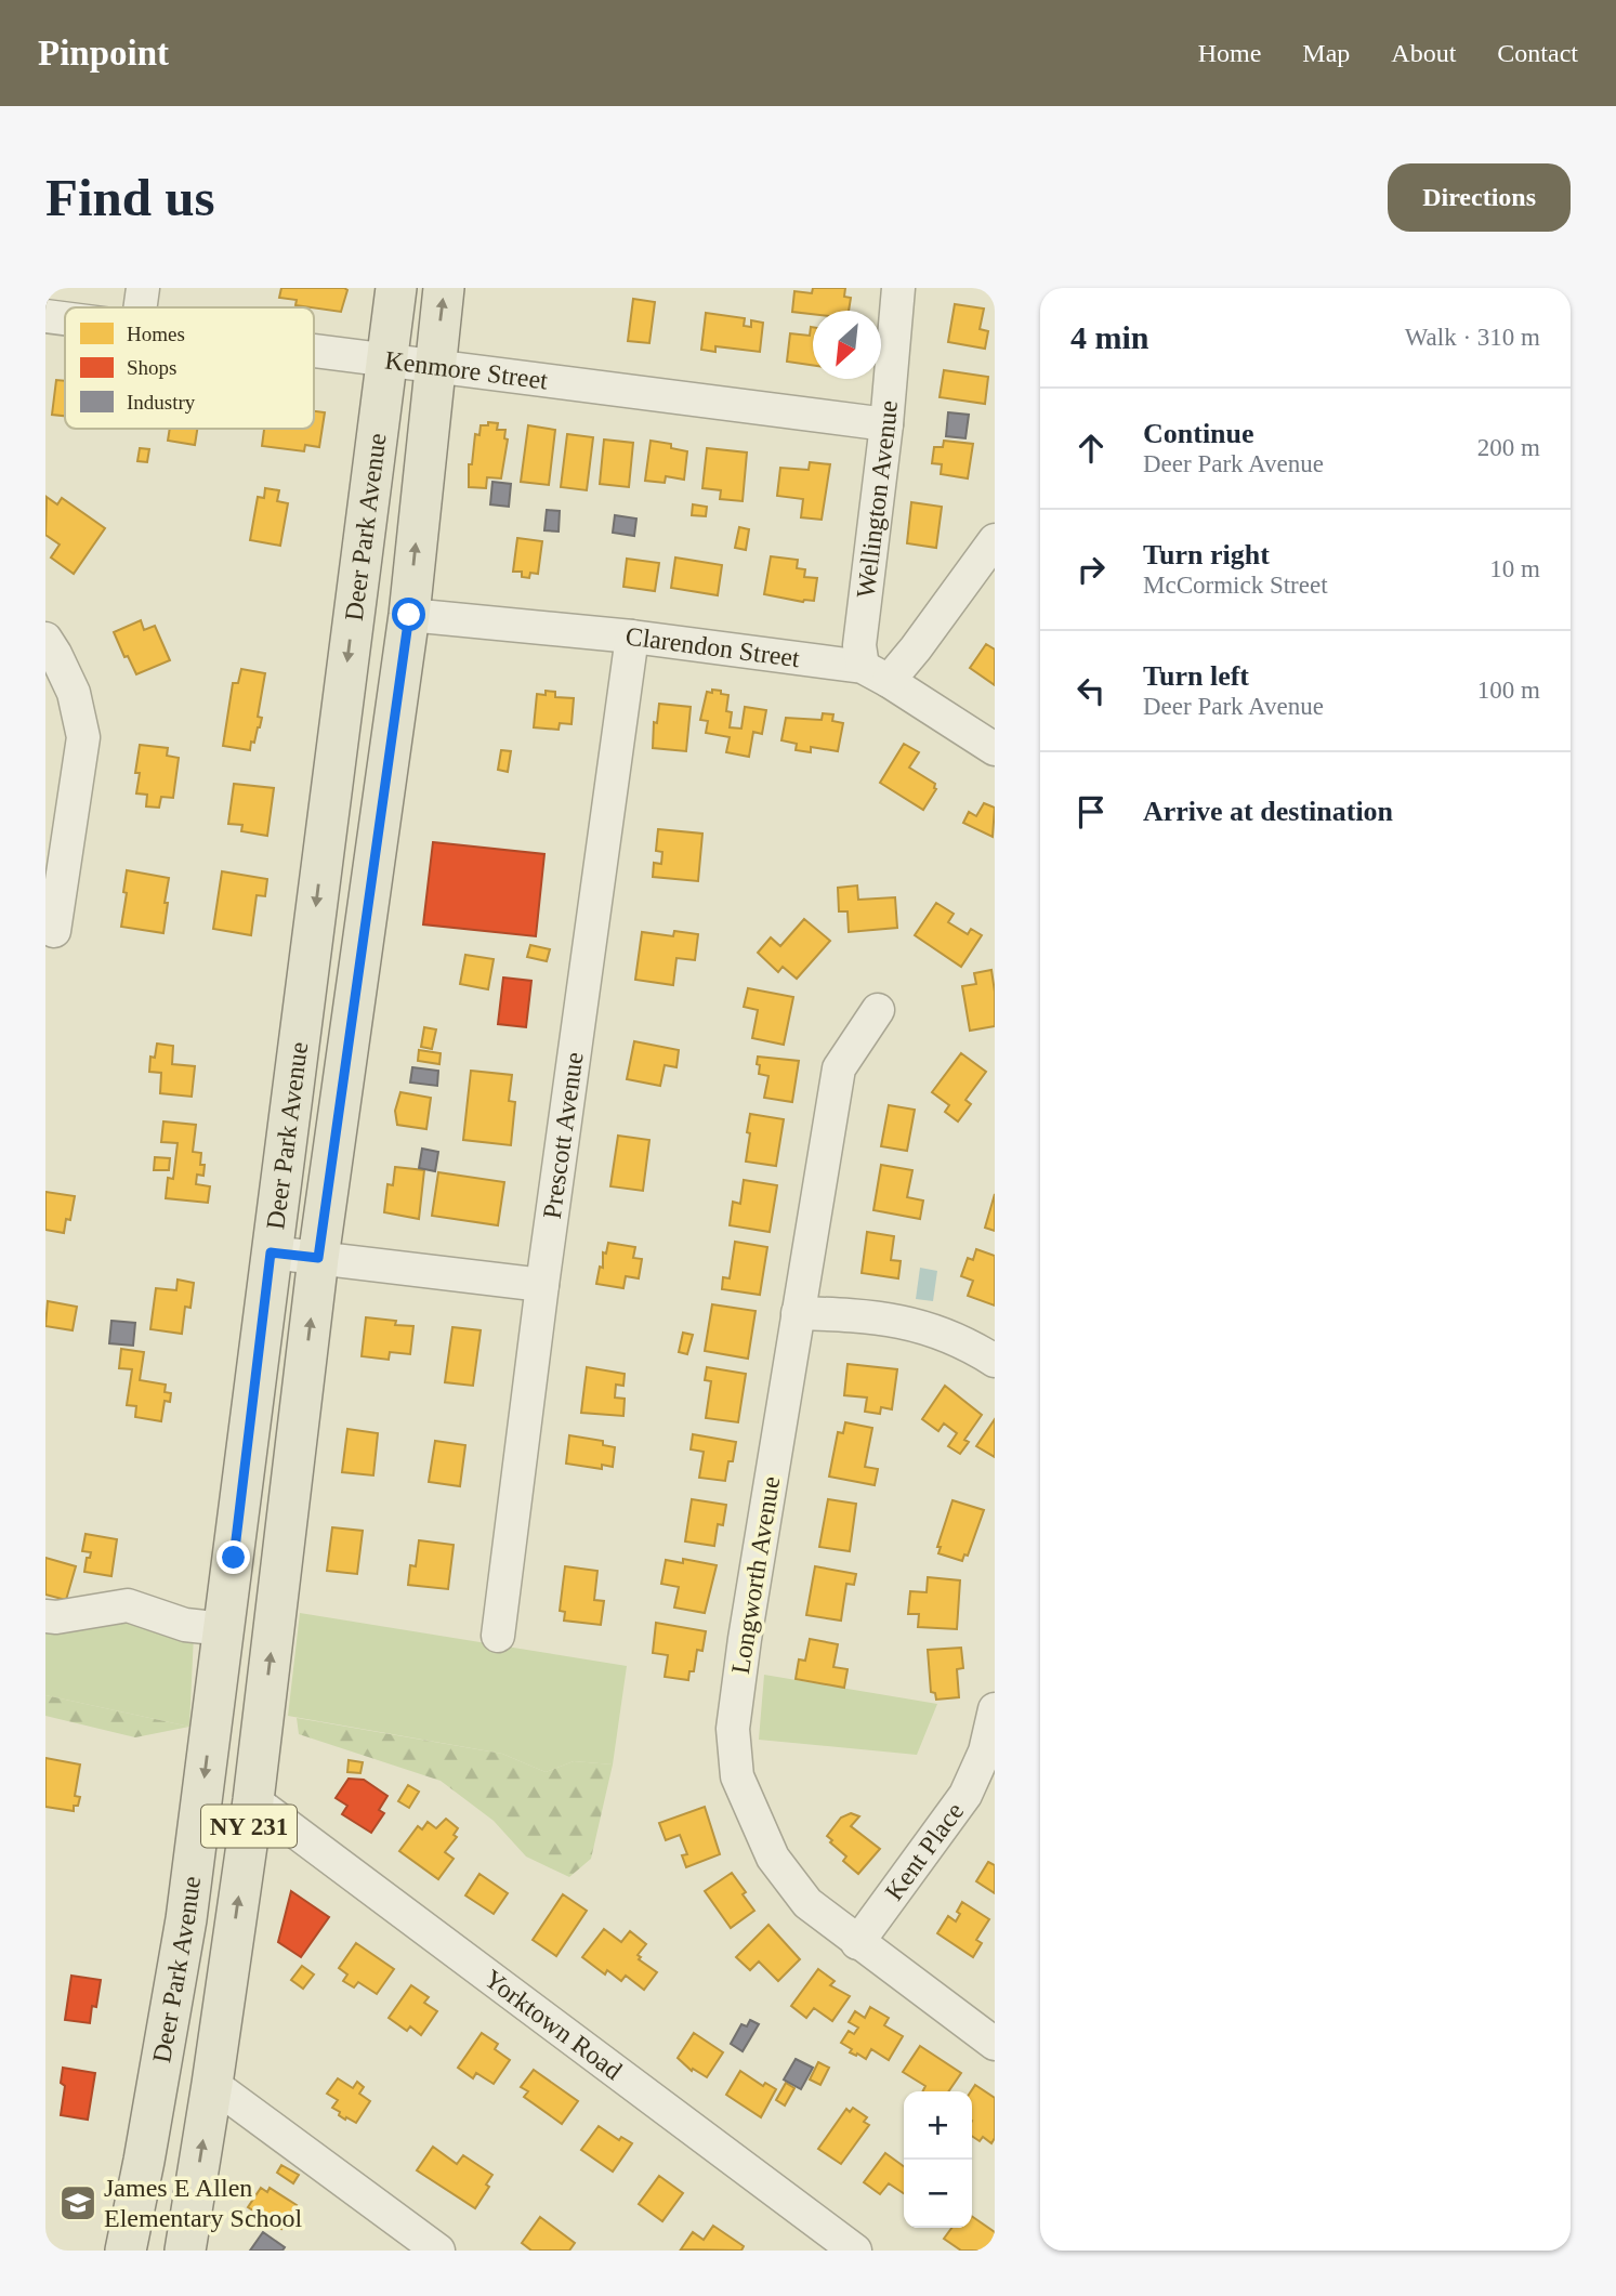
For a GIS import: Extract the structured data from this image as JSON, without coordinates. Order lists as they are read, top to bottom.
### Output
{
  "streets": {
    "main road": ["Deer Park Avenue", "NY 231"],
    "street": [
      "Kenmore Street",
      "Wellington Avenue",
      "Clarendon Street",
      "Prescott Avenue",
      "Longworth Avenue",
      "Kent Place",
      "Yorktown Road"
    ]
  },
  "crossings": [
    ["Kenmore Street", "Wellington Avenue"],
    ["Kenmore Street", "Deer Park Avenue"],
    ["Wellington Avenue", "Clarendon Street"],
    ["Deer Park Avenue", "Clarendon Street"],
    ["Deer Park Avenue", "Yorktown Road"],
    ["Clarendon Street", "Prescott Avenue"],
    ["Longworth Avenue", "Kent Place"]
  ],
  "places": {
    "school or university": ["James E Allen Elementary School"]
  },
  "legend": ["Homes", "Shops", "Industry"],
  "north": "bottom left",
  "page": {
    "header": "Pinpoint",
    "nav": [
      "Home",
      "Map",
      "About",
      "Contact"
    ],
    "buttons": "Directions",
    "title": "Find us",
    "heading": ["4 min", "Walk · 310 m"],
    "list": [
      ["Continue", "Deer Park Avenue", "200 m"],
      ["Turn right", "McCormick Street", "10 m"],
      ["Turn left", "Deer Park Avenue", "100 m"],
      "Arrive at destination"
    ],
    "map_buttons": ["+", "−"]
  }
}
